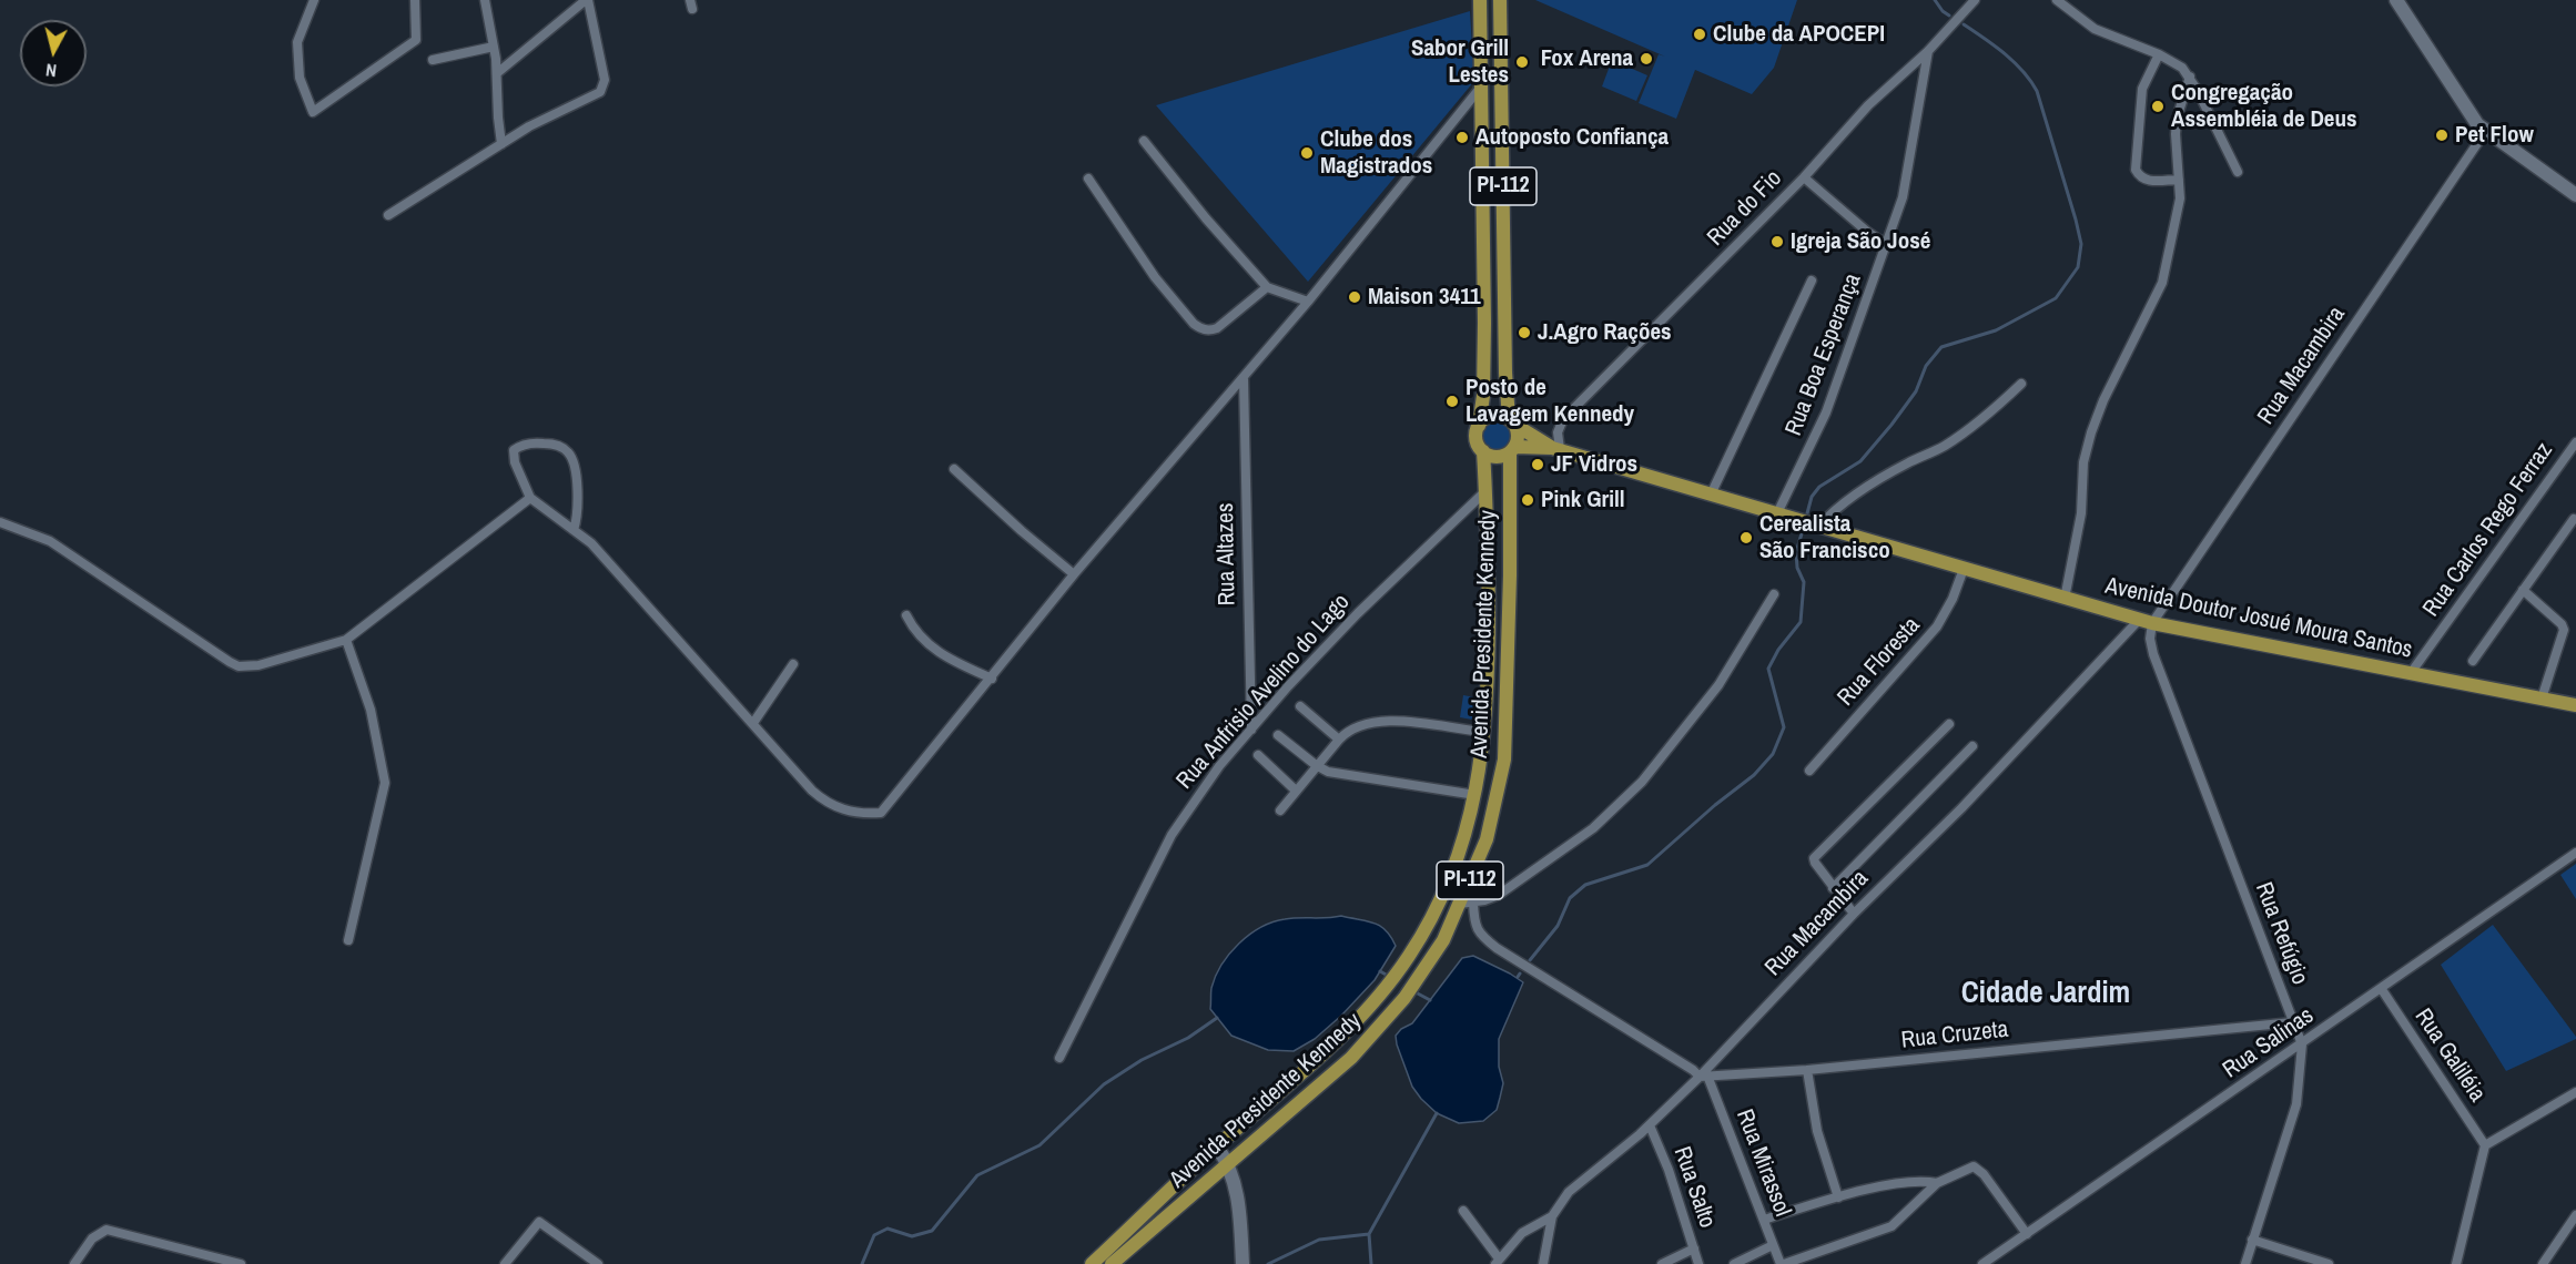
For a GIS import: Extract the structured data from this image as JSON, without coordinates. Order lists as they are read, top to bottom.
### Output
{
  "streets": {
    "main road": ["PI-112", "Avenida Doutor Josué Moura Santos", "Avenida Presidente Kennedy"],
    "street": [
      "Rua do Fio",
      "Rua Boa Esperança",
      "Rua Macambira",
      "Rua Carlos Rego Ferraz",
      "Rua Altazes",
      "Rua Floresta",
      "Rua Anfrisio Avelino do Lago",
      "Rua Refúgio",
      "Rua Cruzeta",
      "Rua Salinas",
      "Rua Galiléia",
      "Rua Mirassol",
      "Rua Salto"
    ]
  },
  "crossings": [
    ["Rua do Fio", "Rua Boa Esperança"],
    ["Rua do Fio", "Avenida Doutor Josué Moura Santos"],
    ["Rua Boa Esperança", "Avenida Doutor Josué Moura Santos"],
    ["Rua Macambira", "Avenida Doutor Josué Moura Santos"],
    ["Rua Macambira", "Rua Refúgio"],
    ["Rua Macambira", "Rua Cruzeta"],
    ["Rua Macambira", "Rua Mirassol"],
    ["Rua Macambira", "Rua Salto"],
    ["Rua Carlos Rego Ferraz", "Avenida Doutor Josué Moura Santos"],
    ["Rua Altazes", "Rua Anfrisio Avelino do Lago"],
    ["Avenida Doutor Josué Moura Santos", "Rua Floresta"],
    ["Avenida Doutor Josué Moura Santos", "Rua Refúgio"],
    ["Avenida Presidente Kennedy", "Rua Anfrisio Avelino do Lago"],
    ["Rua Refúgio", "Rua Cruzeta"],
    ["Rua Refúgio", "Rua Salinas"],
    ["Rua Cruzeta", "Rua Mirassol"],
    ["Rua Salinas", "Rua Galiléia"]
  ],
  "districts": ["Cidade Jardim"],
  "places": [
    "Clube da APOCEPI",
    "Fox Arena",
    "Sabor Grill Lestes",
    "Congregação Assembléia de Deus",
    "Pet Flow",
    "Autoposto Confiança",
    "Clube dos Magistrados",
    "Igreja São José",
    "Maison 3411",
    "J.Agro Rações",
    "Posto de Lavagem Kennedy",
    "JF Vidros",
    "Pink Grill",
    "Cerealista São Francisco"
  ],
  "north": "bottom"
}
